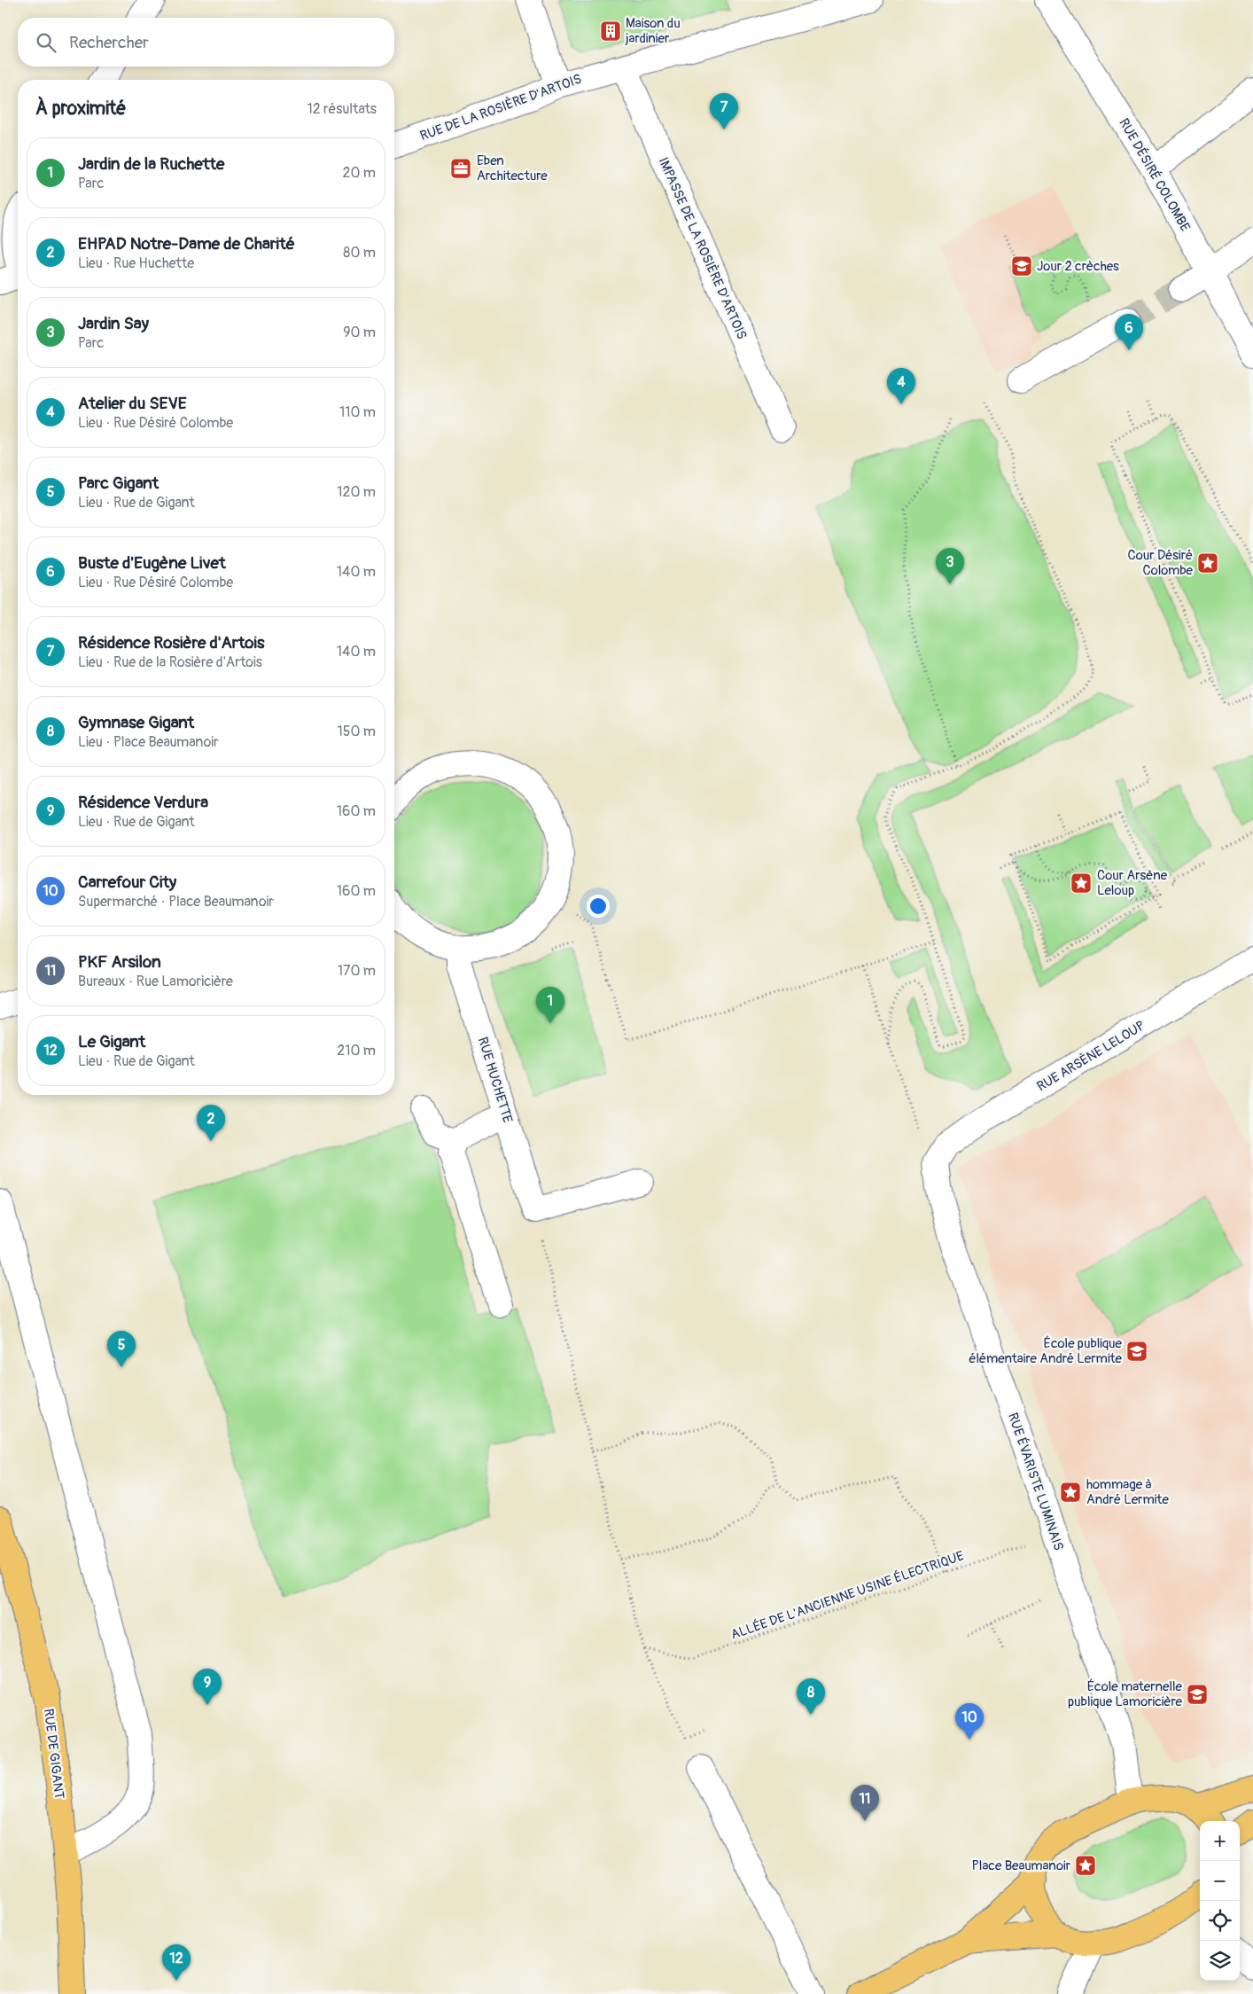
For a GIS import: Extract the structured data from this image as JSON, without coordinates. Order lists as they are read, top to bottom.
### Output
{
  "streets": {
    "main road": ["RUE DE GIGANT"],
    "street": [
      "RUE DE LA ROSIÈRE D'ARTOIS",
      "RUE DÉSIRÉ COLOMBE",
      "IMPASSE DE LA ROSIÈRE D'ARTOIS",
      "RUE ARSÈNE LELOUP",
      "RUE HUCHETTE",
      "RUE ÉVARISTE LUMINAIS"
    ],
    "path": ["ALLÉE DE L'ANCIENNE USINE ÉLECTRIQUE"]
  },
  "crossings": [
    ["RUE DE LA ROSIÈRE D'ARTOIS", "IMPASSE DE LA ROSIÈRE D'ARTOIS"],
    ["RUE ARSÈNE LELOUP", "RUE ÉVARISTE LUMINAIS"],
    ["RUE ÉVARISTE LUMINAIS", "ALLÉE DE L'ANCIENNE USINE ÉLECTRIQUE"]
  ],
  "places": {
    "building": ["Maison du jardinier"],
    "office": ["Eben Architecture"],
    "school or university": ["Jour 2 crèches", "École publique élémentaire André Lermite", "École maternelle publique Lamoricière"],
    "place": [
      "Cour Désiré Colombe",
      "Cour Arsène Leloup",
      "hommage à André Lermite",
      "Place Beaumanoir"
    ]
  },
  "page": {
    "search": "Rechercher",
    "heading": ["À proximité", "12 résultats"],
    "pins": [
      "7",
      "6",
      "4",
      "3",
      "1",
      "2",
      "5",
      "9",
      "8",
      "10",
      "11",
      "12"
    ],
    "list": [
      {
        "mark": "1",
        "name": "Jardin de la Ruchette",
        "note": "Parc",
        "value": "20 m"
      },
      {
        "mark": "2",
        "name": "EHPAD Notre-Dame de Charité",
        "note": "Lieu · Rue Huchette",
        "value": "80 m"
      },
      {
        "mark": "3",
        "name": "Jardin Say",
        "note": "Parc",
        "value": "90 m"
      },
      {
        "mark": "4",
        "name": "Atelier du SEVE",
        "note": "Lieu · Rue Désiré Colombe",
        "value": "110 m"
      },
      {
        "mark": "5",
        "name": "Parc Gigant",
        "note": "Lieu · Rue de Gigant",
        "value": "120 m"
      },
      {
        "mark": "6",
        "name": "Buste d'Eugène Livet",
        "note": "Lieu · Rue Désiré Colombe",
        "value": "140 m"
      },
      {
        "mark": "7",
        "name": "Résidence Rosière d'Artois",
        "note": "Lieu · Rue de la Rosière d'Artois",
        "value": "140 m"
      },
      {
        "mark": "8",
        "name": "Gymnase Gigant",
        "note": "Lieu · Place Beaumanoir",
        "value": "150 m"
      },
      {
        "mark": "9",
        "name": "Résidence Verdura",
        "note": "Lieu · Rue de Gigant",
        "value": "160 m"
      },
      {
        "mark": "10",
        "name": "Carrefour City",
        "note": "Supermarché · Place Beaumanoir",
        "value": "160 m"
      },
      {
        "mark": "11",
        "name": "PKF Arsilon",
        "note": "Bureaux · Rue Lamoricière",
        "value": "170 m"
      },
      {
        "mark": "12",
        "name": "Le Gigant",
        "note": "Lieu · Rue de Gigant",
        "value": "210 m"
      }
    ],
    "map_buttons": ["+", "−"]
  }
}
